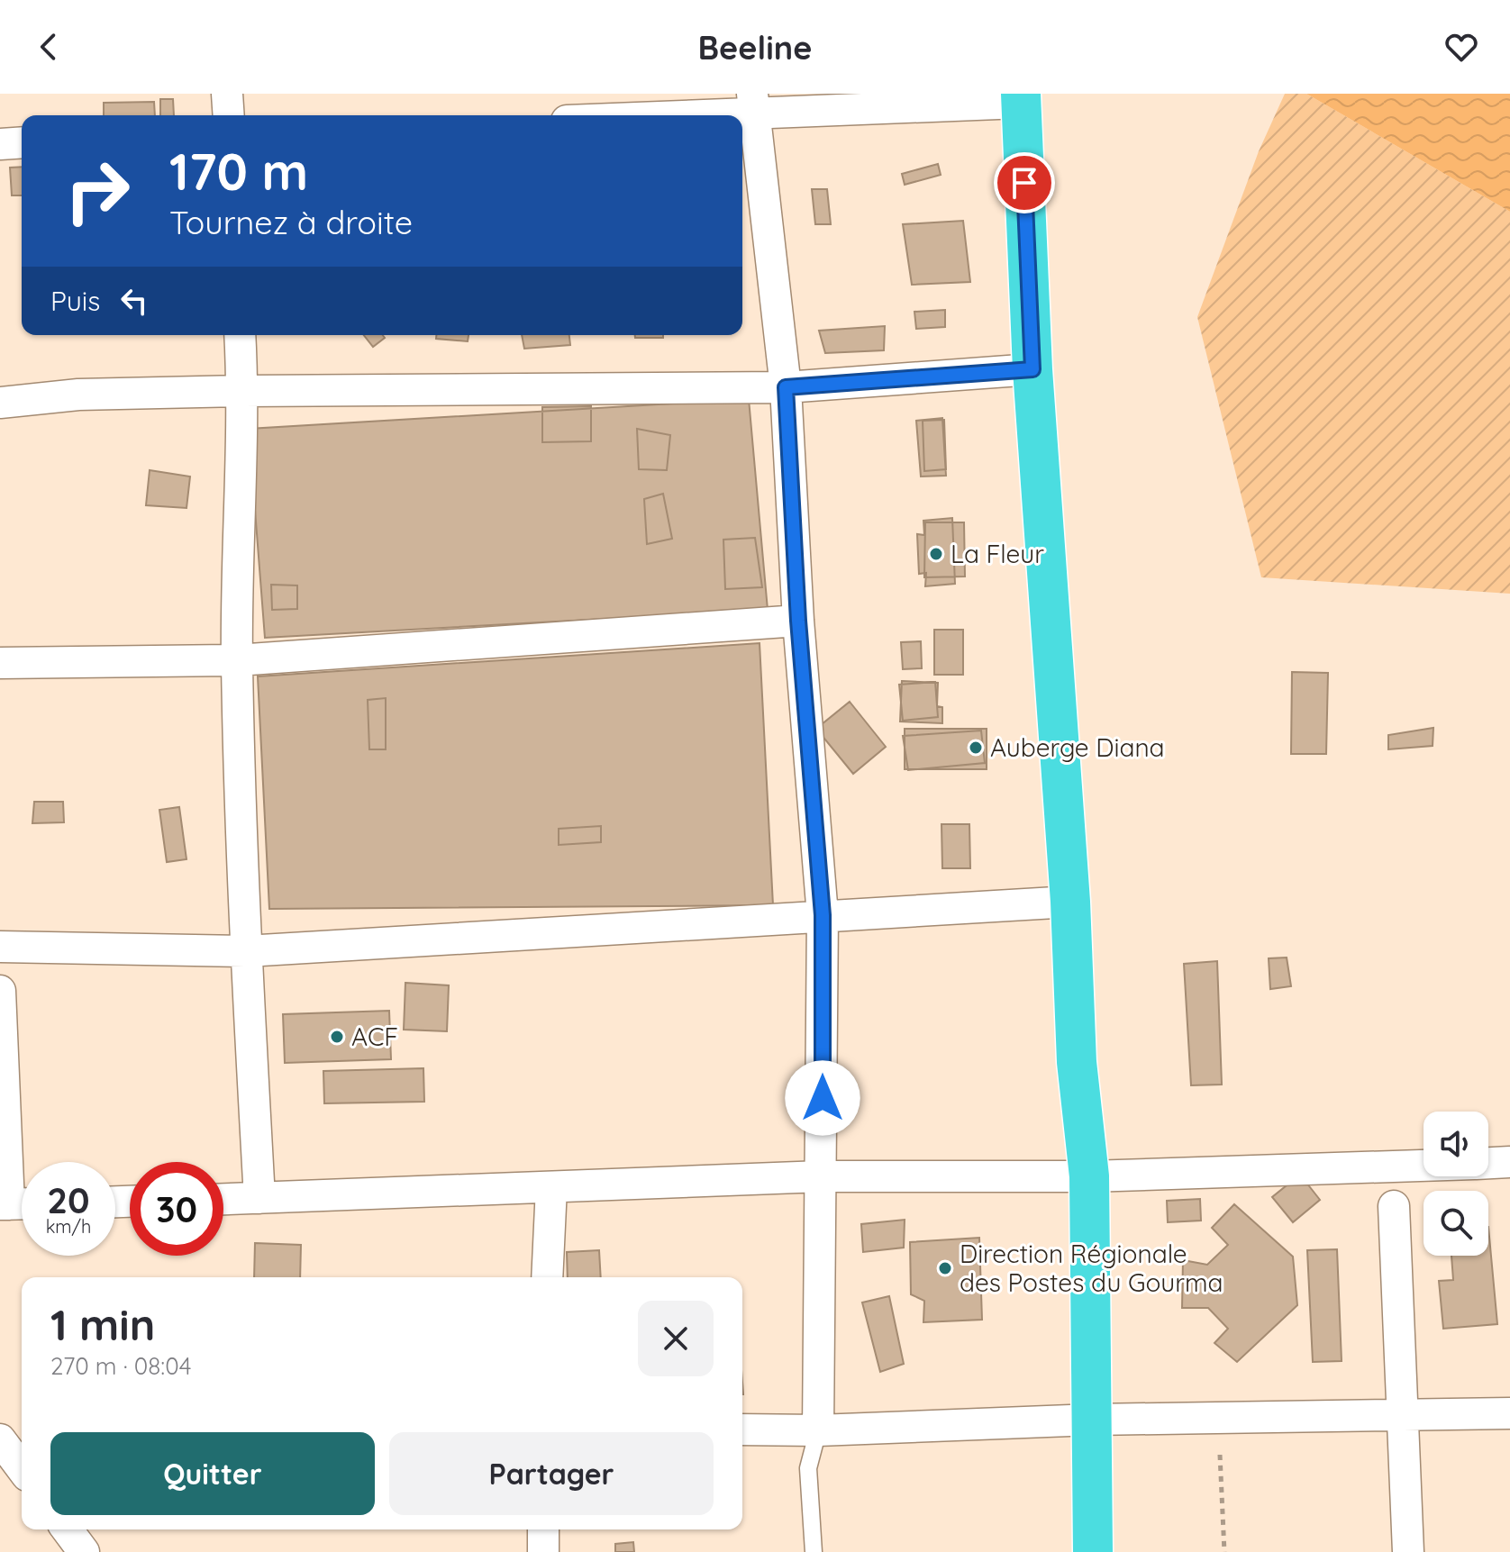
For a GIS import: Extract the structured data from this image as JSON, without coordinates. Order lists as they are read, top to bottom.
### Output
{
  "places": [
    "La Fleur",
    "Auberge Diana",
    "ACF",
    "Direction Régionale des Postes du Gourma"
  ],
  "page": {
    "header": "Beeline",
    "turn": ["170 m", "Tournez à droite"],
    "then": "Puis",
    "speed": "20 km/h",
    "limit": "30",
    "heading": ["1 min", "270 m · 08:04"],
    "buttons": ["Quitter", "Partager"]
  }
}
